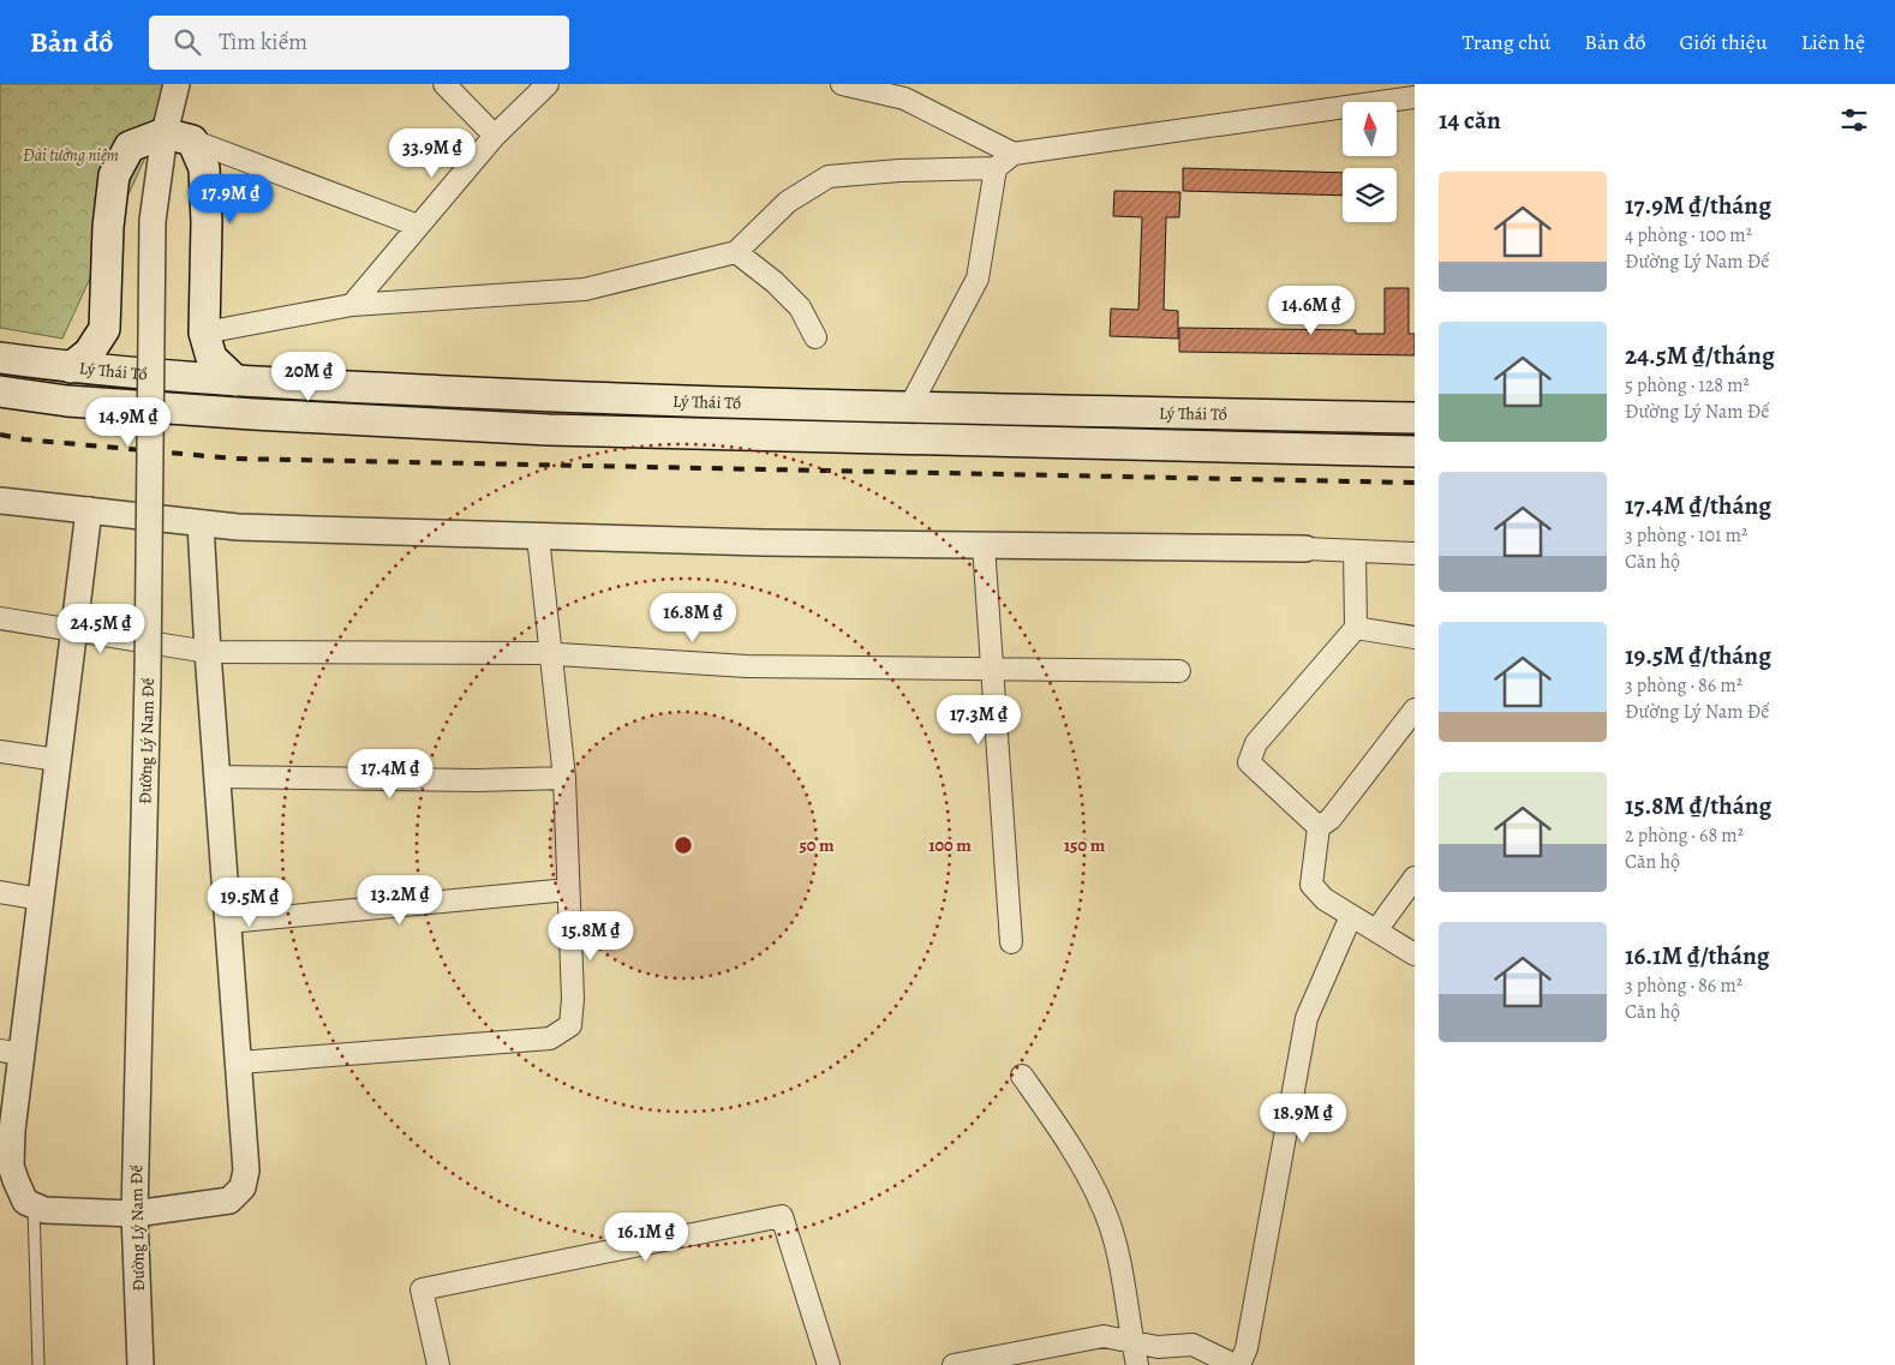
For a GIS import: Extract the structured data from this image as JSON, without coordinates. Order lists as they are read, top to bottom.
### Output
{
  "streets": {
    "main road": ["Lý Thái Tổ"],
    "street": ["Đường Lý Nam Đế"]
  },
  "parks": ["Đài tưởng niệm"],
  "north": "top",
  "page": {
    "header": "Bản đồ",
    "search": "Tìm kiếm",
    "nav": [
      "Trang chủ",
      "Bản đồ",
      "Giới thiệu",
      "Liên hệ"
    ],
    "heading": "14 căn",
    "price": [
      "33.9M ₫",
      "17.9M ₫",
      "14.6M ₫",
      "20M ₫",
      "14.9M ₫",
      "16.8M ₫",
      "24.5M ₫",
      "17.3M ₫",
      "17.4M ₫",
      "13.2M ₫",
      "19.5M ₫",
      "15.8M ₫",
      "18.9M ₫",
      "16.1M ₫"
    ],
    "list": [
      {
        "name": "17.9M ₫/tháng",
        "note": "4 phòng · 100 m² · Đường Lý Nam Đế"
      },
      {
        "name": "24.5M ₫/tháng",
        "note": "5 phòng · 128 m² · Đường Lý Nam Đế"
      },
      {
        "name": "17.4M ₫/tháng",
        "note": "3 phòng · 101 m² · Căn hộ"
      },
      {
        "name": "19.5M ₫/tháng",
        "note": "3 phòng · 86 m² · Đường Lý Nam Đế"
      },
      {
        "name": "15.8M ₫/tháng",
        "note": "2 phòng · 68 m² · Căn hộ"
      },
      {
        "name": "16.1M ₫/tháng",
        "note": "3 phòng · 86 m² · Căn hộ"
      }
    ]
  },
  "rings": ["50 m", "100 m", "150 m"]
}
